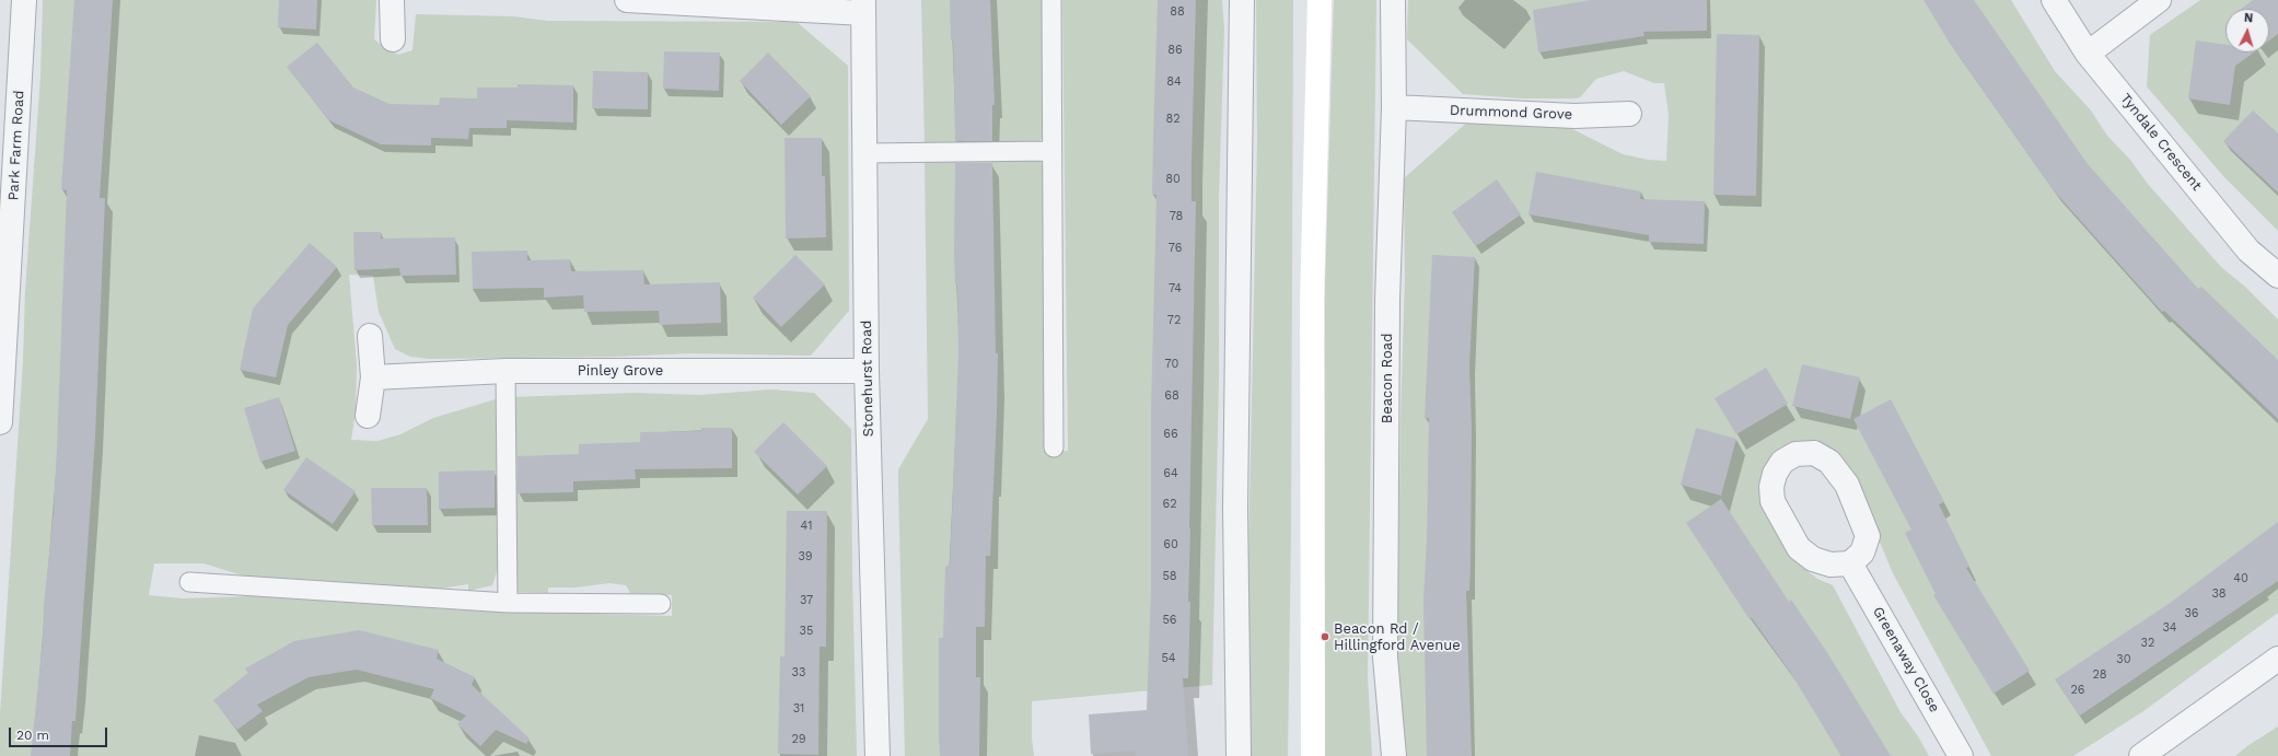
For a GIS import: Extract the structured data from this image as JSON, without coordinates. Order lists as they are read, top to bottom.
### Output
{
  "streets": {
    "street": [
      "Drummond Grove",
      "Tyndale Crescent",
      "Park Farm Road",
      "Pinley Grove",
      "Stonehurst Road",
      "Beacon Road",
      "Greenaway Close"
    ]
  },
  "crossings": [
    ["Drummond Grove", "Beacon Road"],
    ["Pinley Grove", "Stonehurst Road"]
  ],
  "places": ["Beacon Rd / Hillingford Avenue"],
  "house_numbers": [
    "88",
    "86",
    "84",
    "82",
    "80",
    "78",
    "76",
    "74",
    "72",
    "70",
    "68",
    "66",
    "64",
    "62",
    "41",
    "60",
    "39",
    "58",
    "40",
    "38",
    "37",
    "36",
    "56",
    "34",
    "35",
    "32",
    "54",
    "30",
    "33",
    "28",
    "26",
    "31",
    "29"
  ],
  "scale_bar": "20 m",
  "north": "top"
}
